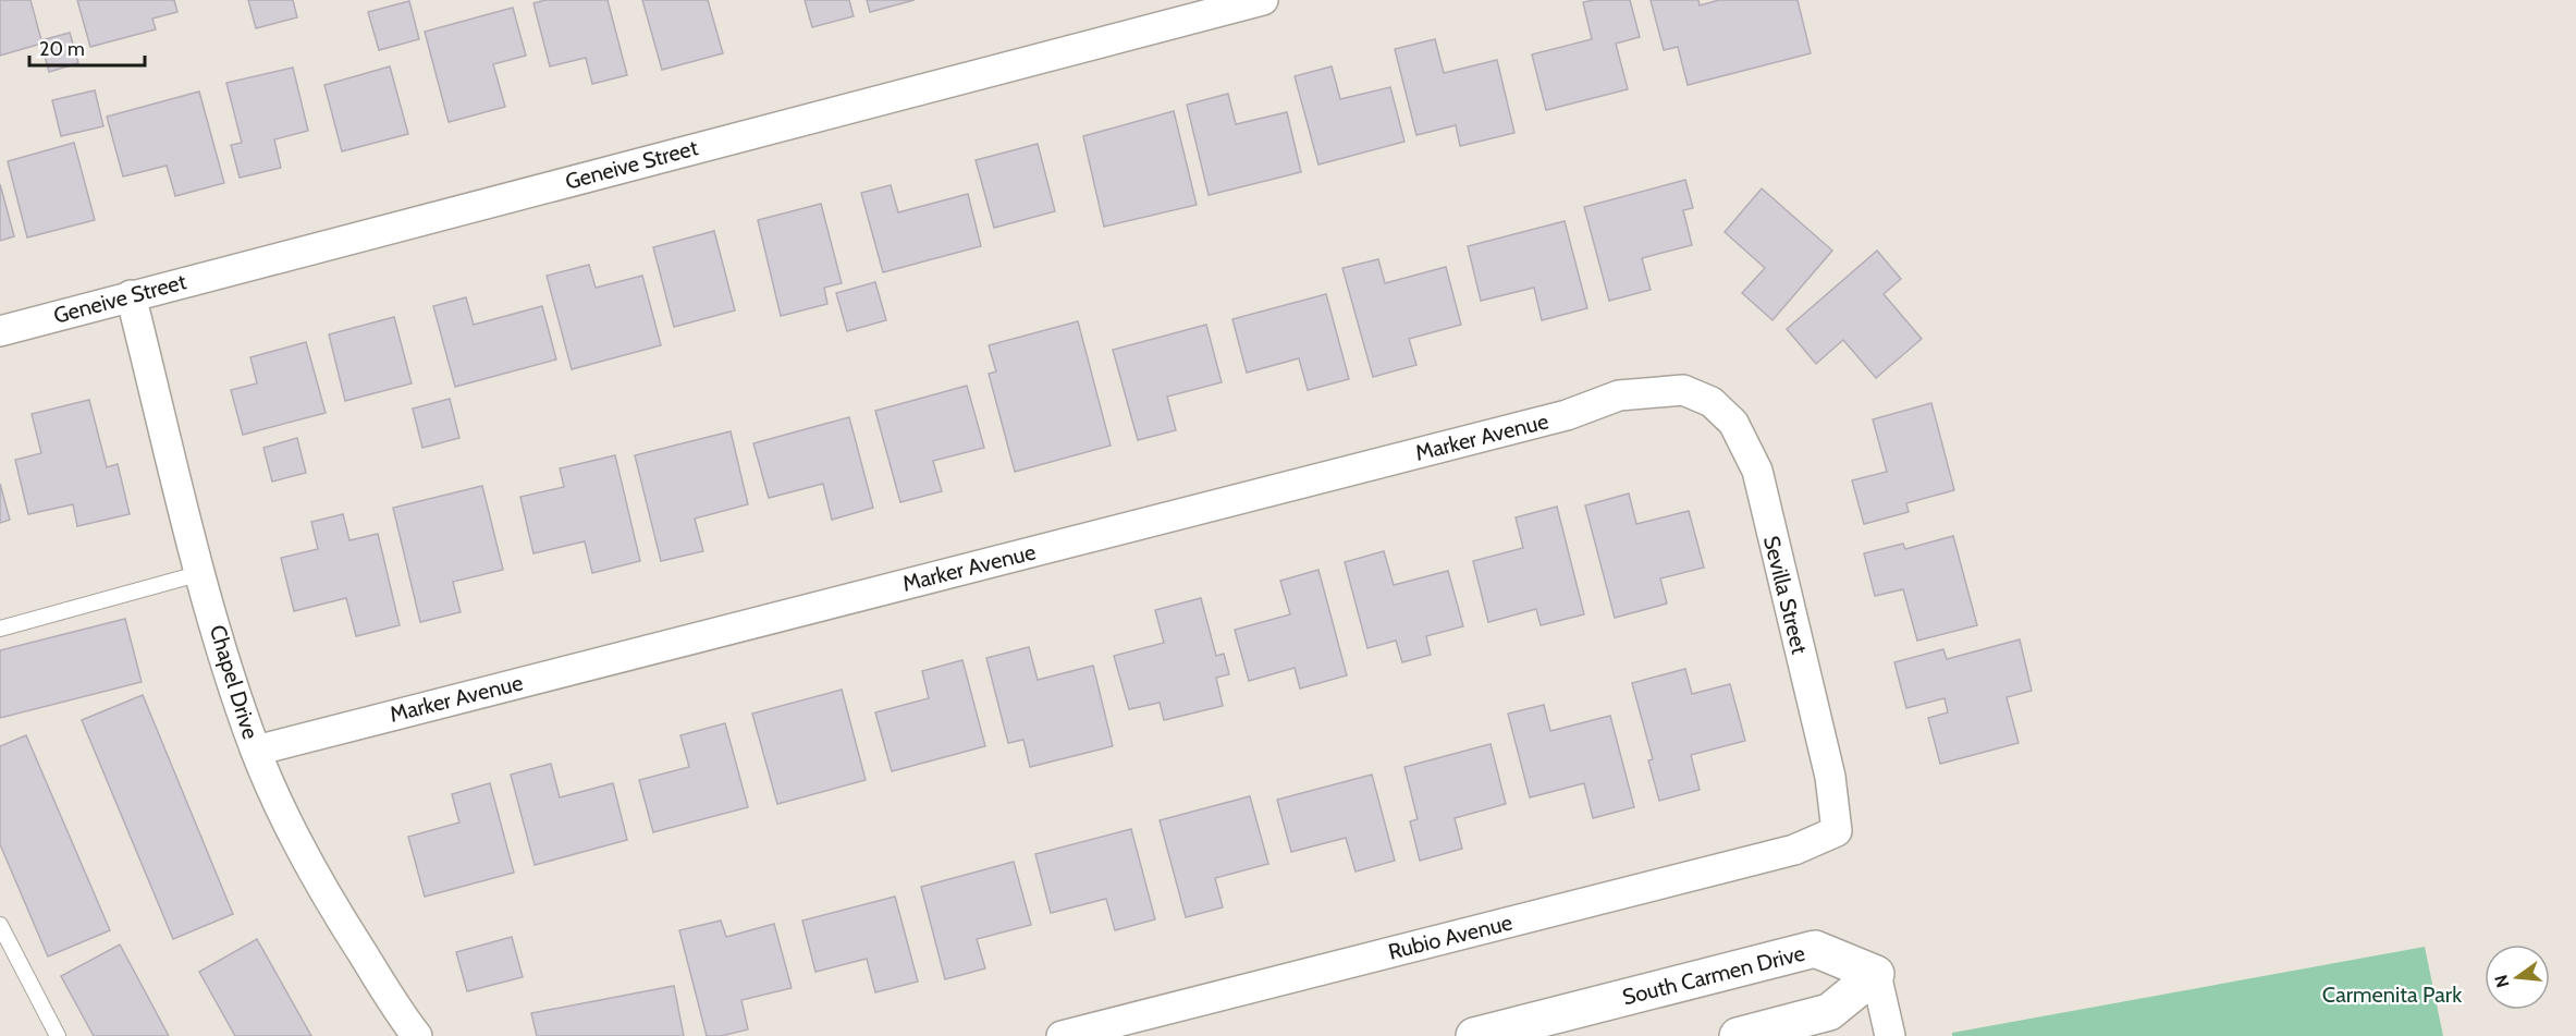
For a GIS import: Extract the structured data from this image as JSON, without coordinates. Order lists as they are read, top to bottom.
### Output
{
  "streets": {
    "street": [
      "Geneive Street",
      "Marker Avenue",
      "Sevilla Street",
      "Chapel Drive",
      "Rubio Avenue",
      "South Carmen Drive"
    ]
  },
  "crossings": [
    ["Geneive Street", "Chapel Drive"],
    ["Marker Avenue", "Sevilla Street"],
    ["Marker Avenue", "Chapel Drive"],
    ["Sevilla Street", "Rubio Avenue"]
  ],
  "parks": ["Carmenita Park"],
  "scale_bar": "20 m",
  "north": "left"
}
